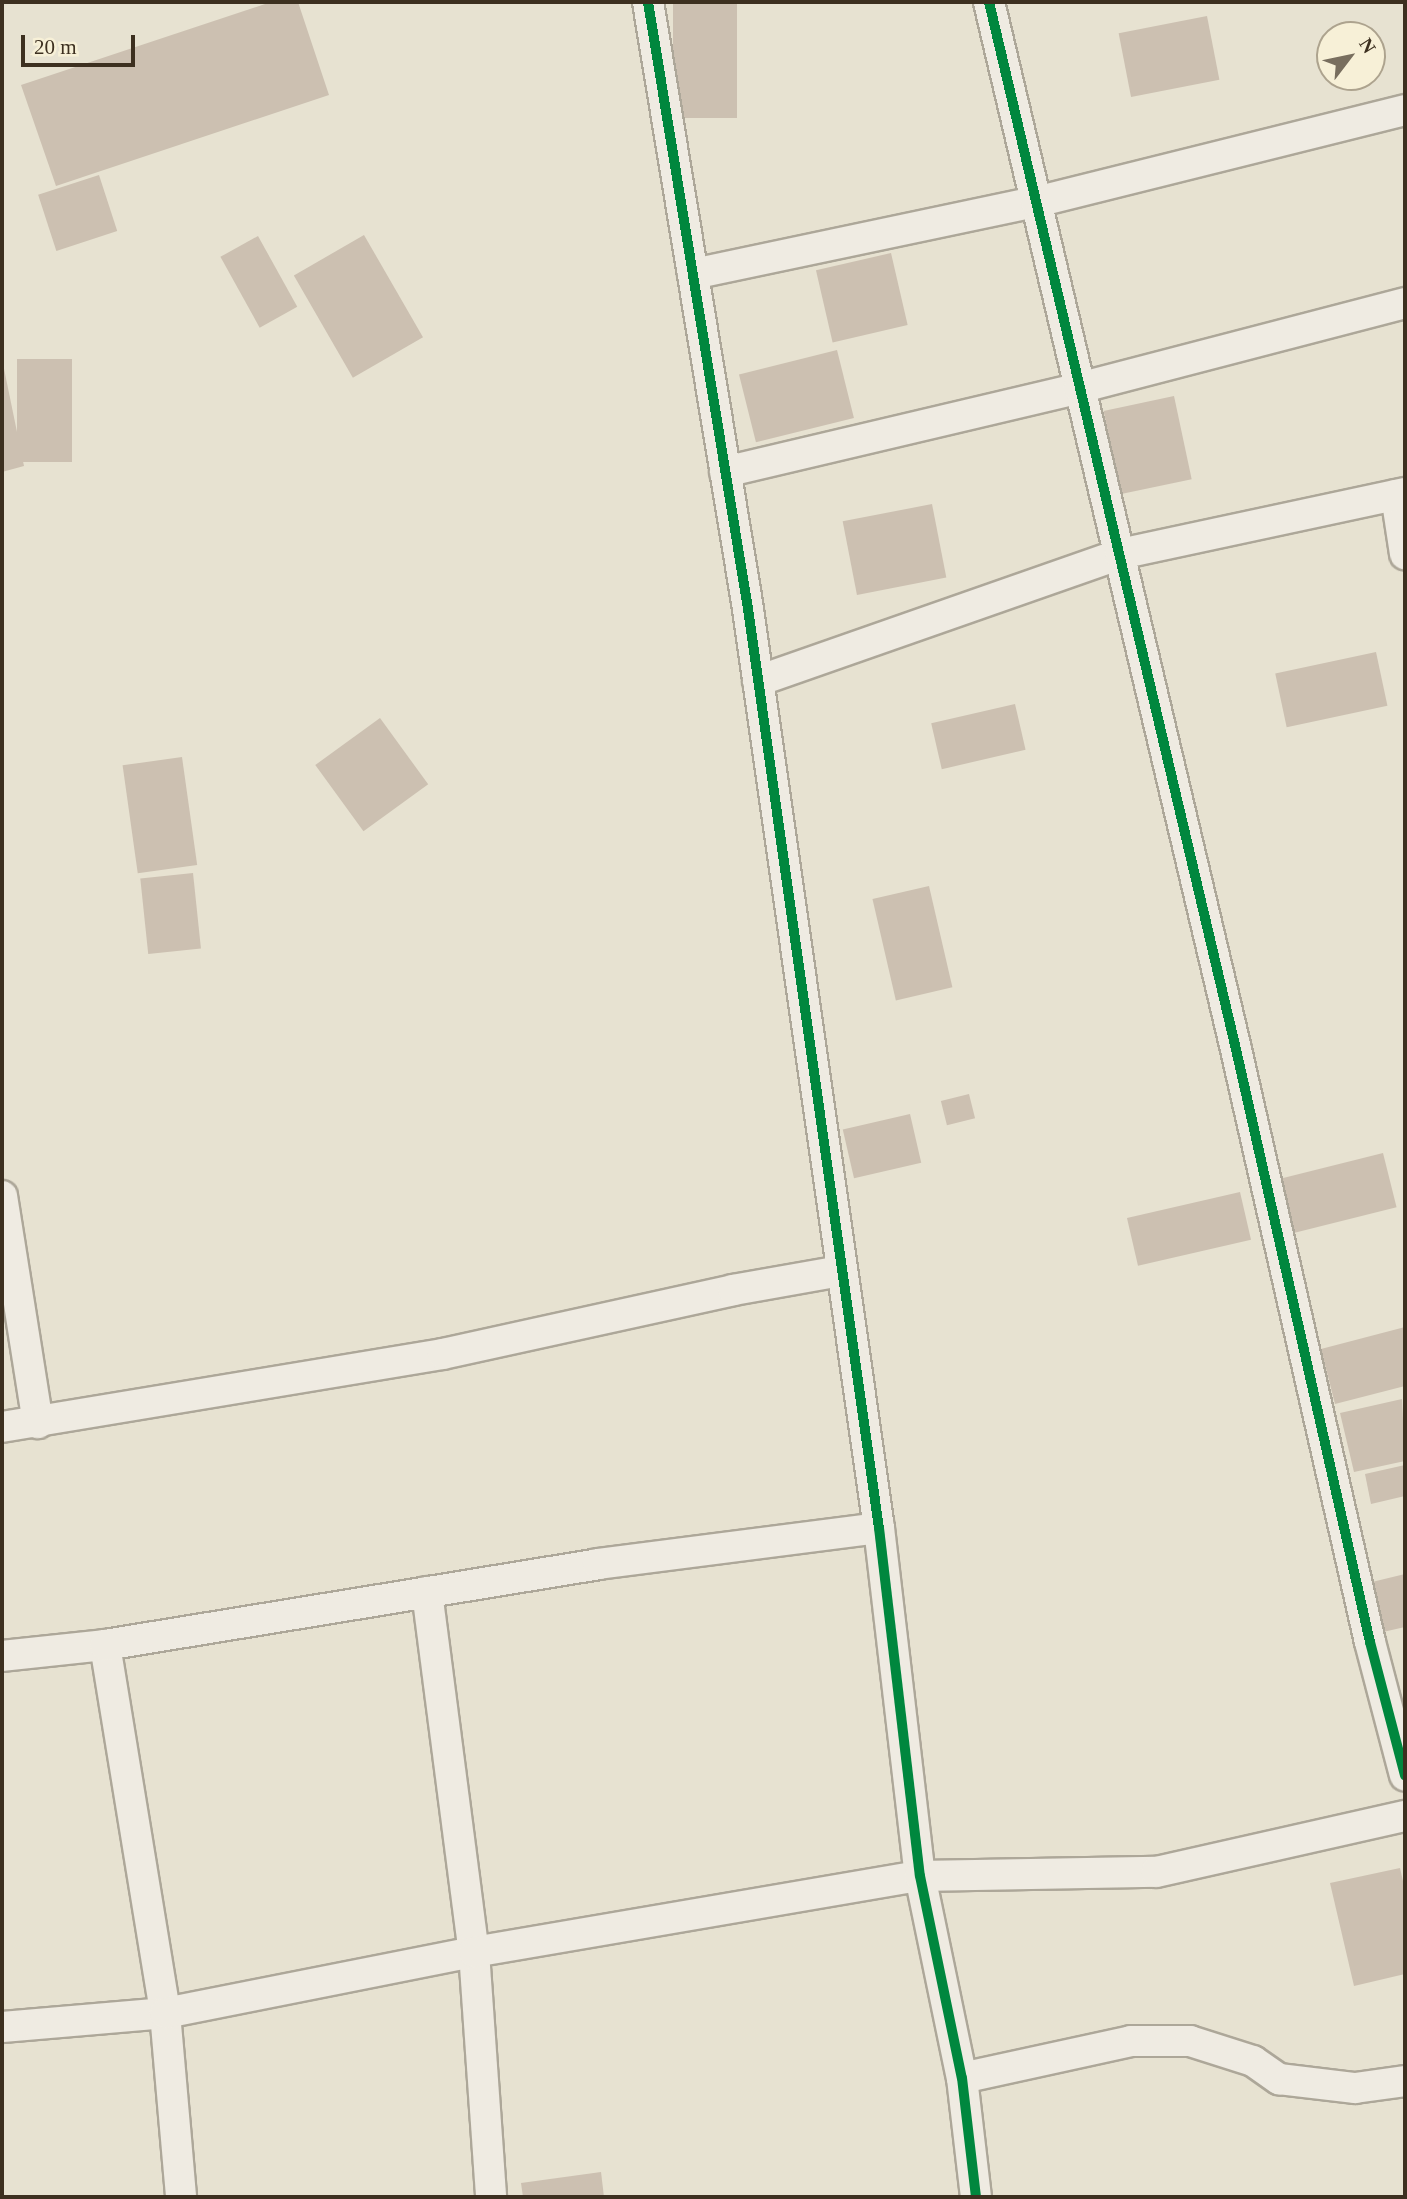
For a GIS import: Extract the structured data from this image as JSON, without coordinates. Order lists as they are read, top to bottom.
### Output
{
  "scale_bar": "20 m",
  "north": "top right"
}
